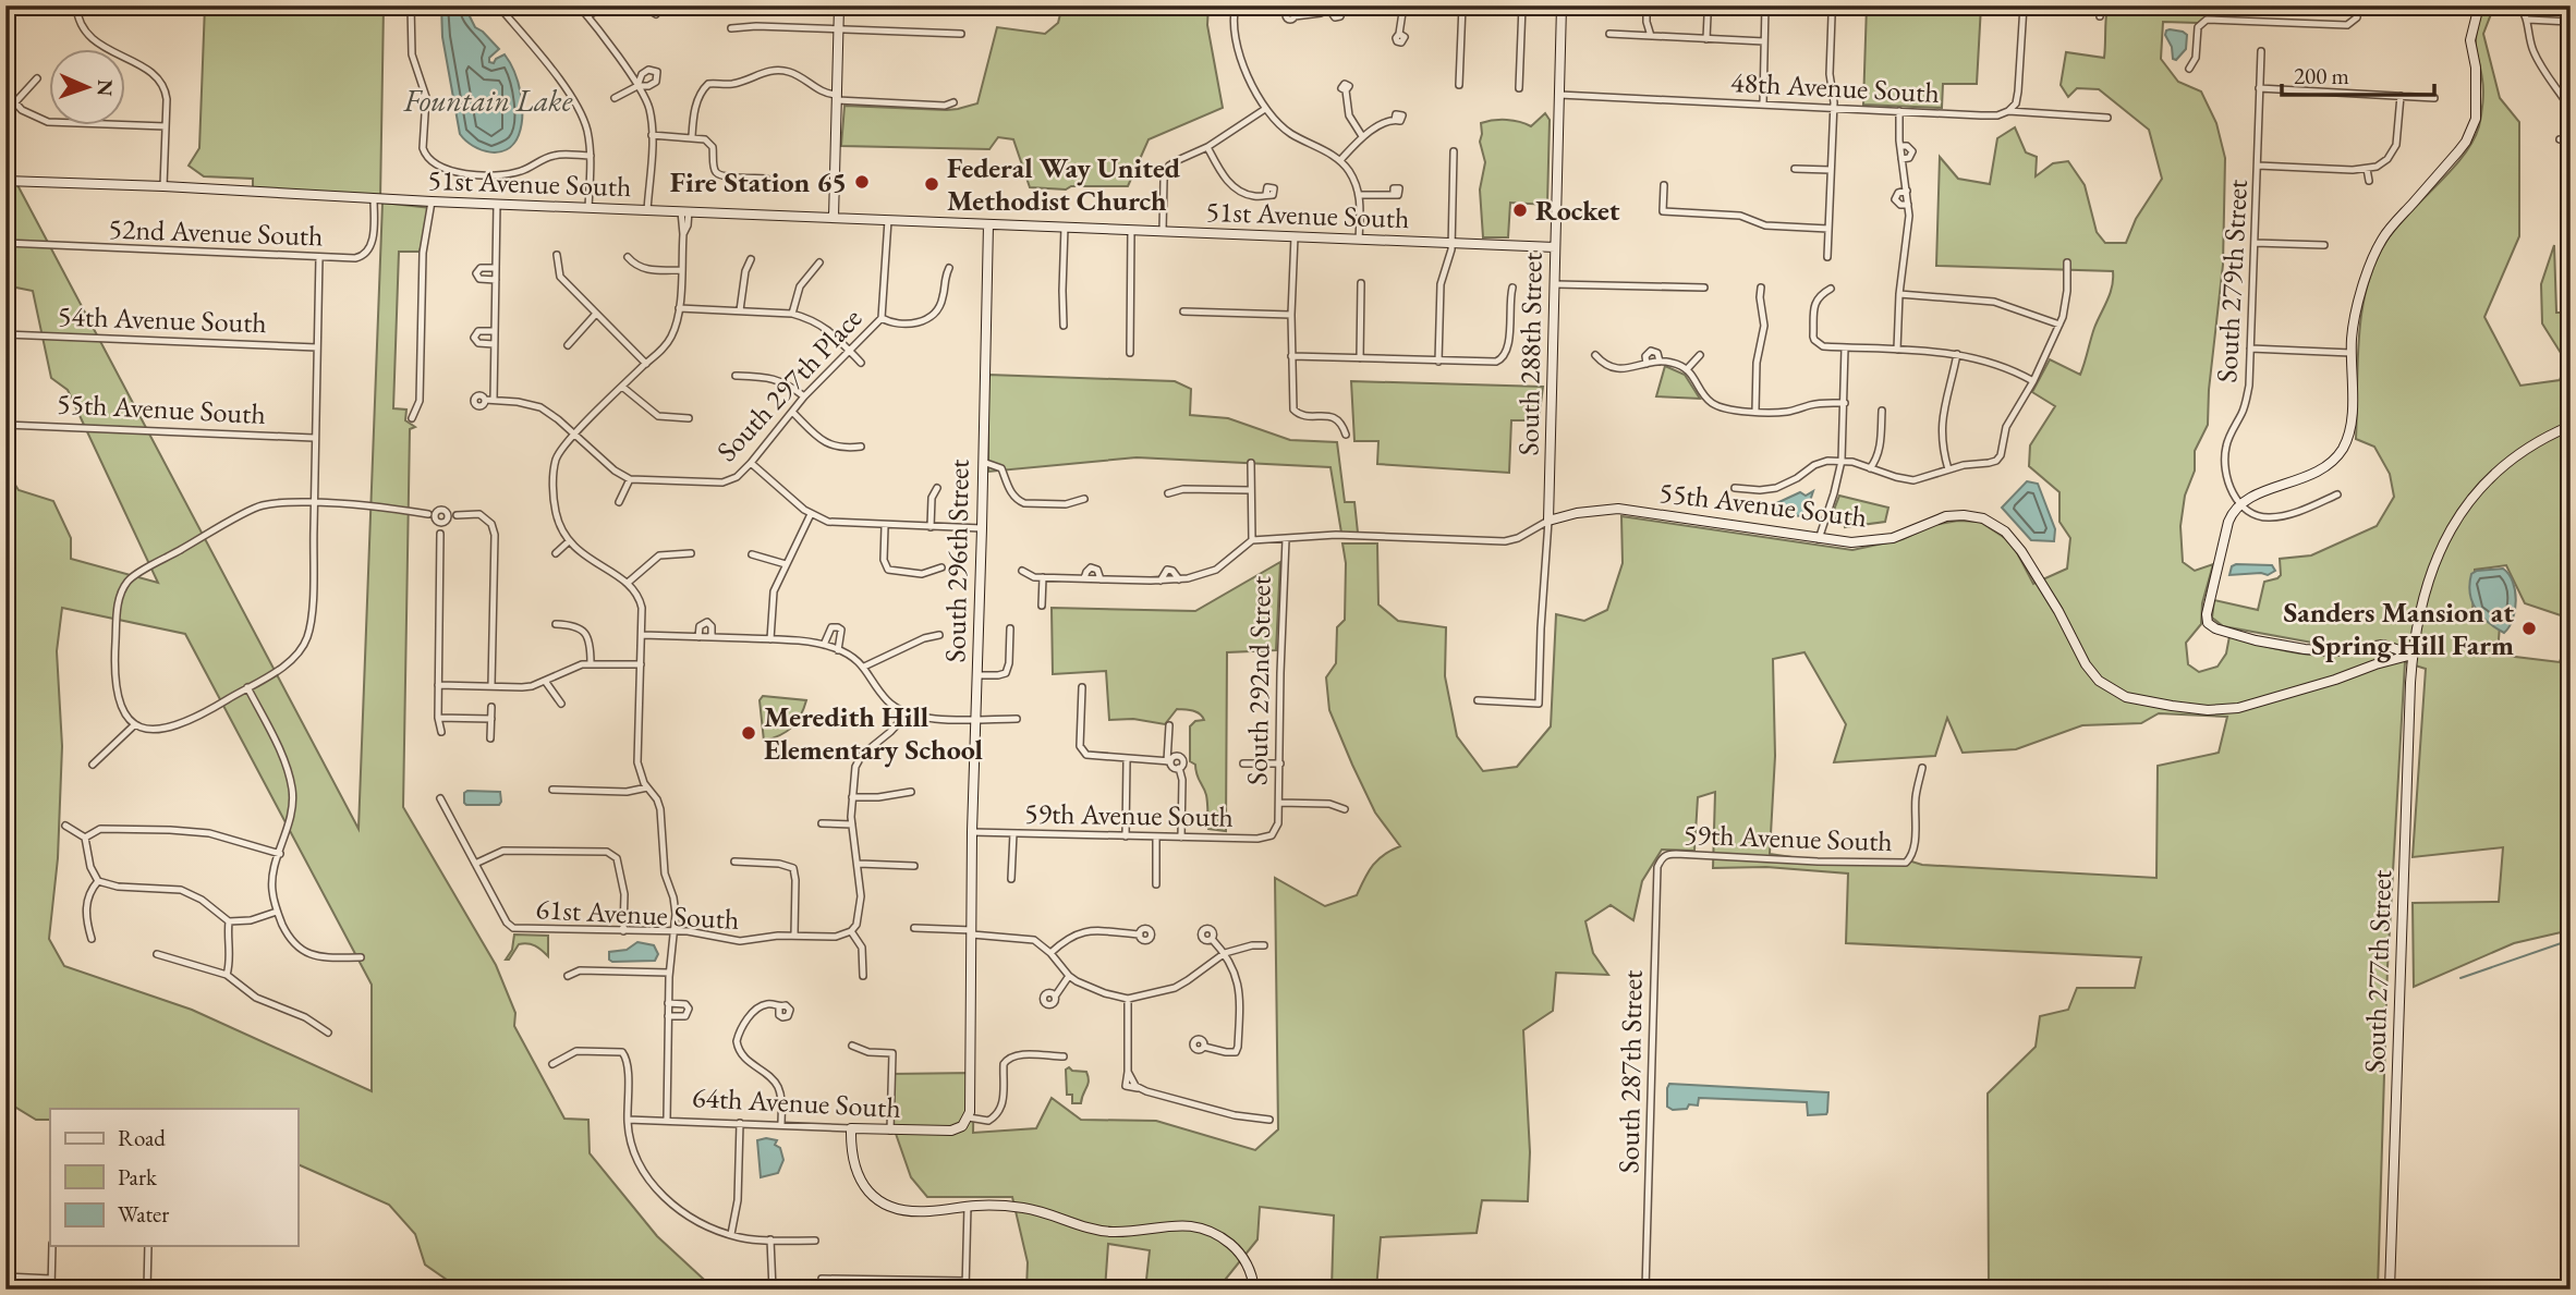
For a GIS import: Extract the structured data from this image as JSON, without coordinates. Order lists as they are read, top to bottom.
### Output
{
  "streets": {
    "street": [
      "48th Avenue South",
      "51st Avenue South",
      "52nd Avenue South",
      "South 279th Street",
      "54th Avenue South",
      "South 288th Street",
      "South 297th Place",
      "55th Avenue South",
      "South 296th Street",
      "South 292nd Street",
      "59th Avenue South",
      "61st Avenue South",
      "South 277th Street",
      "South 287th Street",
      "64th Avenue South"
    ]
  },
  "crossings": [
    ["48th Avenue South", "South 288th Street"],
    ["51st Avenue South", "52nd Avenue South"],
    ["51st Avenue South", "South 288th Street"],
    ["51st Avenue South", "South 297th Place"],
    ["51st Avenue South", "South 296th Street"],
    ["South 288th Street", "55th Avenue South"],
    ["55th Avenue South", "South 292nd Street"],
    ["55th Avenue South", "South 277th Street"],
    ["South 296th Street", "59th Avenue South"],
    ["South 296th Street", "64th Avenue South"],
    ["South 292nd Street", "59th Avenue South"],
    ["59th Avenue South", "South 287th Street"]
  ],
  "water": ["Fountain Lake"],
  "places": [
    "Fire Station 65",
    "Federal Way United Methodist Church",
    "Rocket",
    "Sanders Mansion at Spring Hill Farm",
    "Meredith Hill Elementary School"
  ],
  "legend": ["Road", "Park", "Water"],
  "scale_bar": "200 m",
  "north": "right"
}
